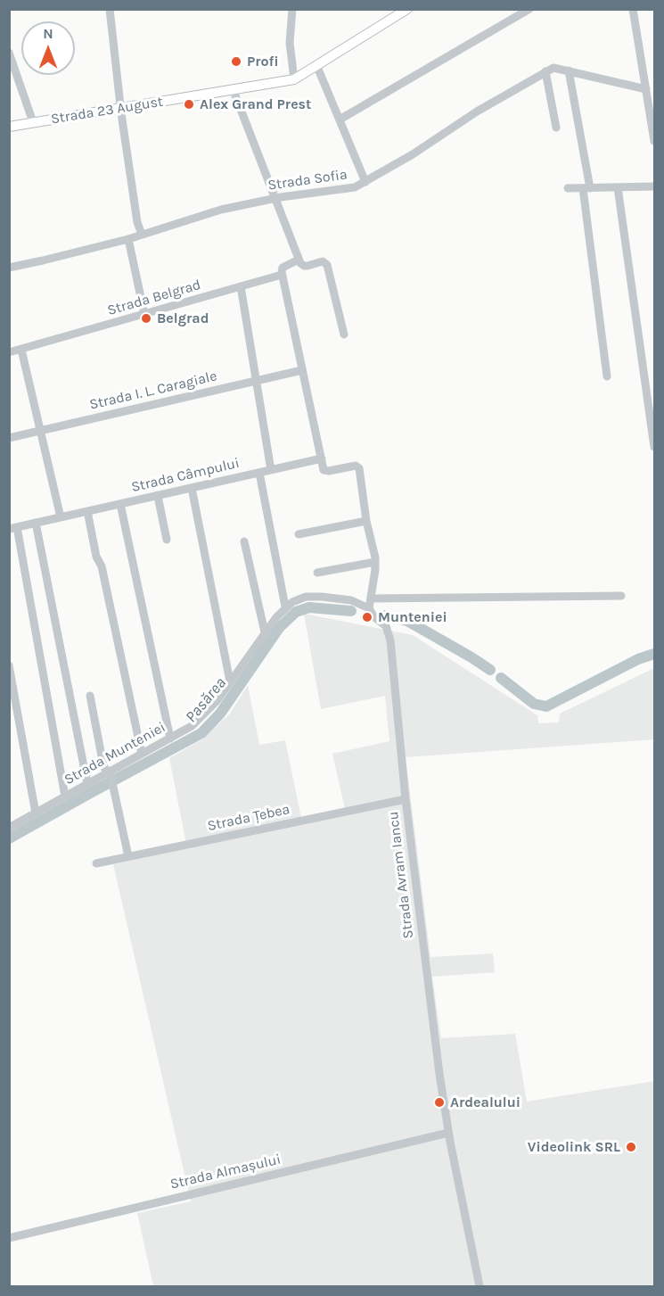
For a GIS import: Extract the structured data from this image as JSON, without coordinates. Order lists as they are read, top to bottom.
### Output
{
  "streets": {
    "main road": ["Strada 23 August"],
    "street": [
      "Strada Sofia",
      "Strada Belgrad",
      "Strada I. L. Caragiale",
      "Strada Câmpului",
      "Strada Munteniei",
      "Strada Țebea",
      "Strada Avram Iancu",
      "Strada Almașului"
    ]
  },
  "crossings": [
    ["Strada Munteniei", "Strada Avram Iancu"],
    ["Strada Țebea", "Strada Avram Iancu"],
    ["Strada Avram Iancu", "Strada Almașului"]
  ],
  "water": ["Pasărea"],
  "places": [
    "Profi",
    "Alex Grand Prest",
    "Belgrad",
    "Munteniei",
    "Ardealului",
    "Videolink SRL"
  ],
  "north": "top"
}
